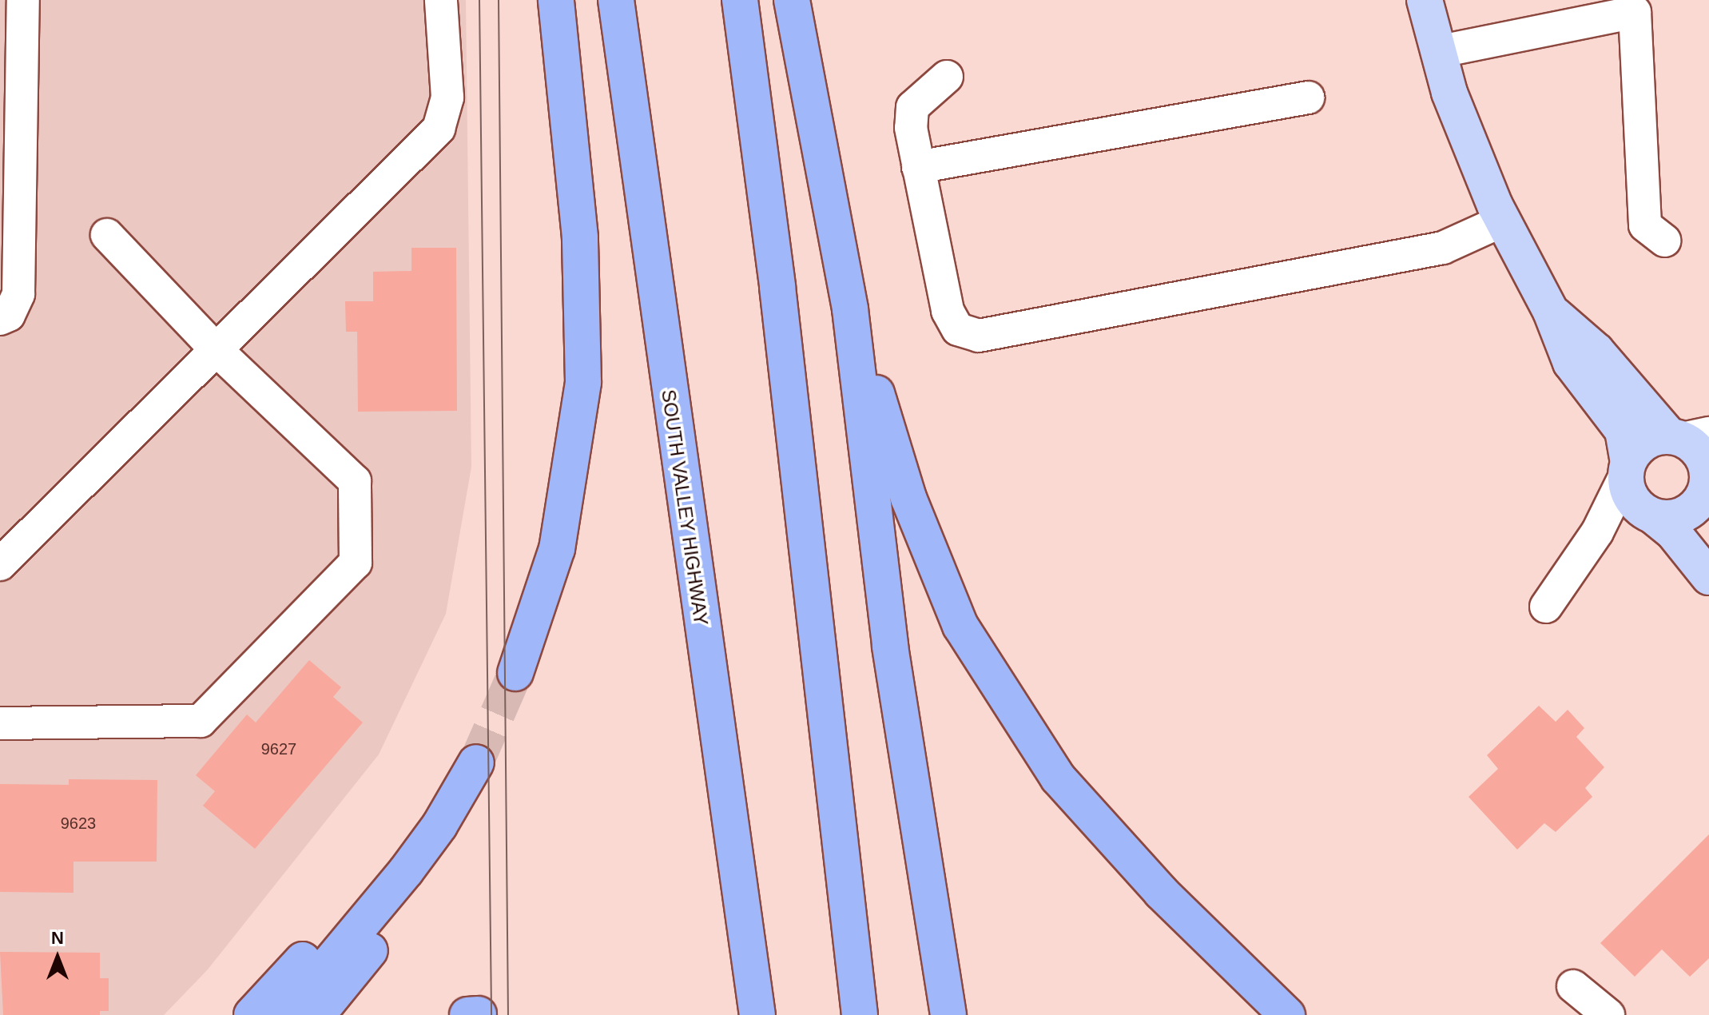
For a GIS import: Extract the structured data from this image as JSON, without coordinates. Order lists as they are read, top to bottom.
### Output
{
  "streets": {
    "highway": ["SOUTH VALLEY HIGHWAY"]
  },
  "house_numbers": ["9627", "9623"],
  "north": "top"
}
